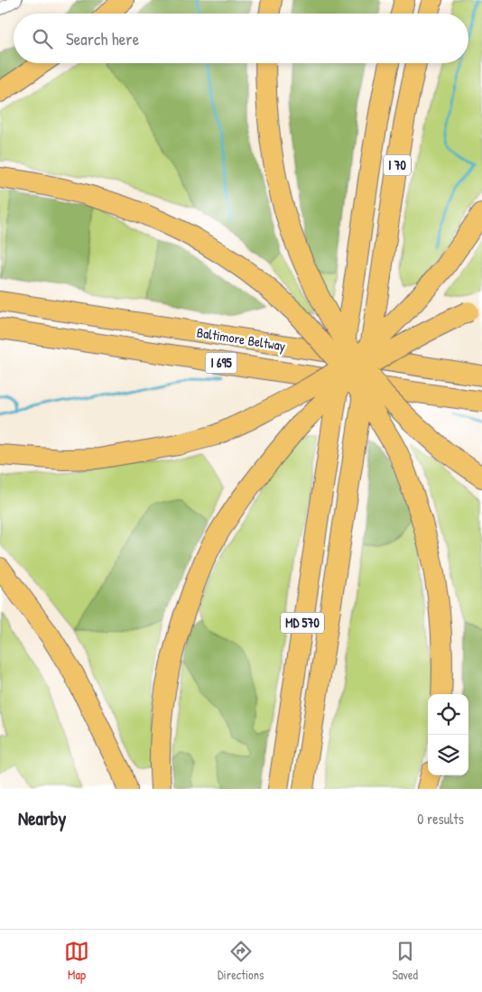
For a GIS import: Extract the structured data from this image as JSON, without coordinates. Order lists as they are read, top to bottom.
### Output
{
  "streets": {
    "highway": [
      "I 70",
      "Baltimore Beltway",
      "I 695",
      "MD 570"
    ]
  },
  "crossings": [
    ["I 70", "MD 570"]
  ],
  "page": {
    "search": "Search here",
    "heading": ["Nearby", "0 results"],
    "nav": ["Map", "Directions", "Saved"]
  }
}
